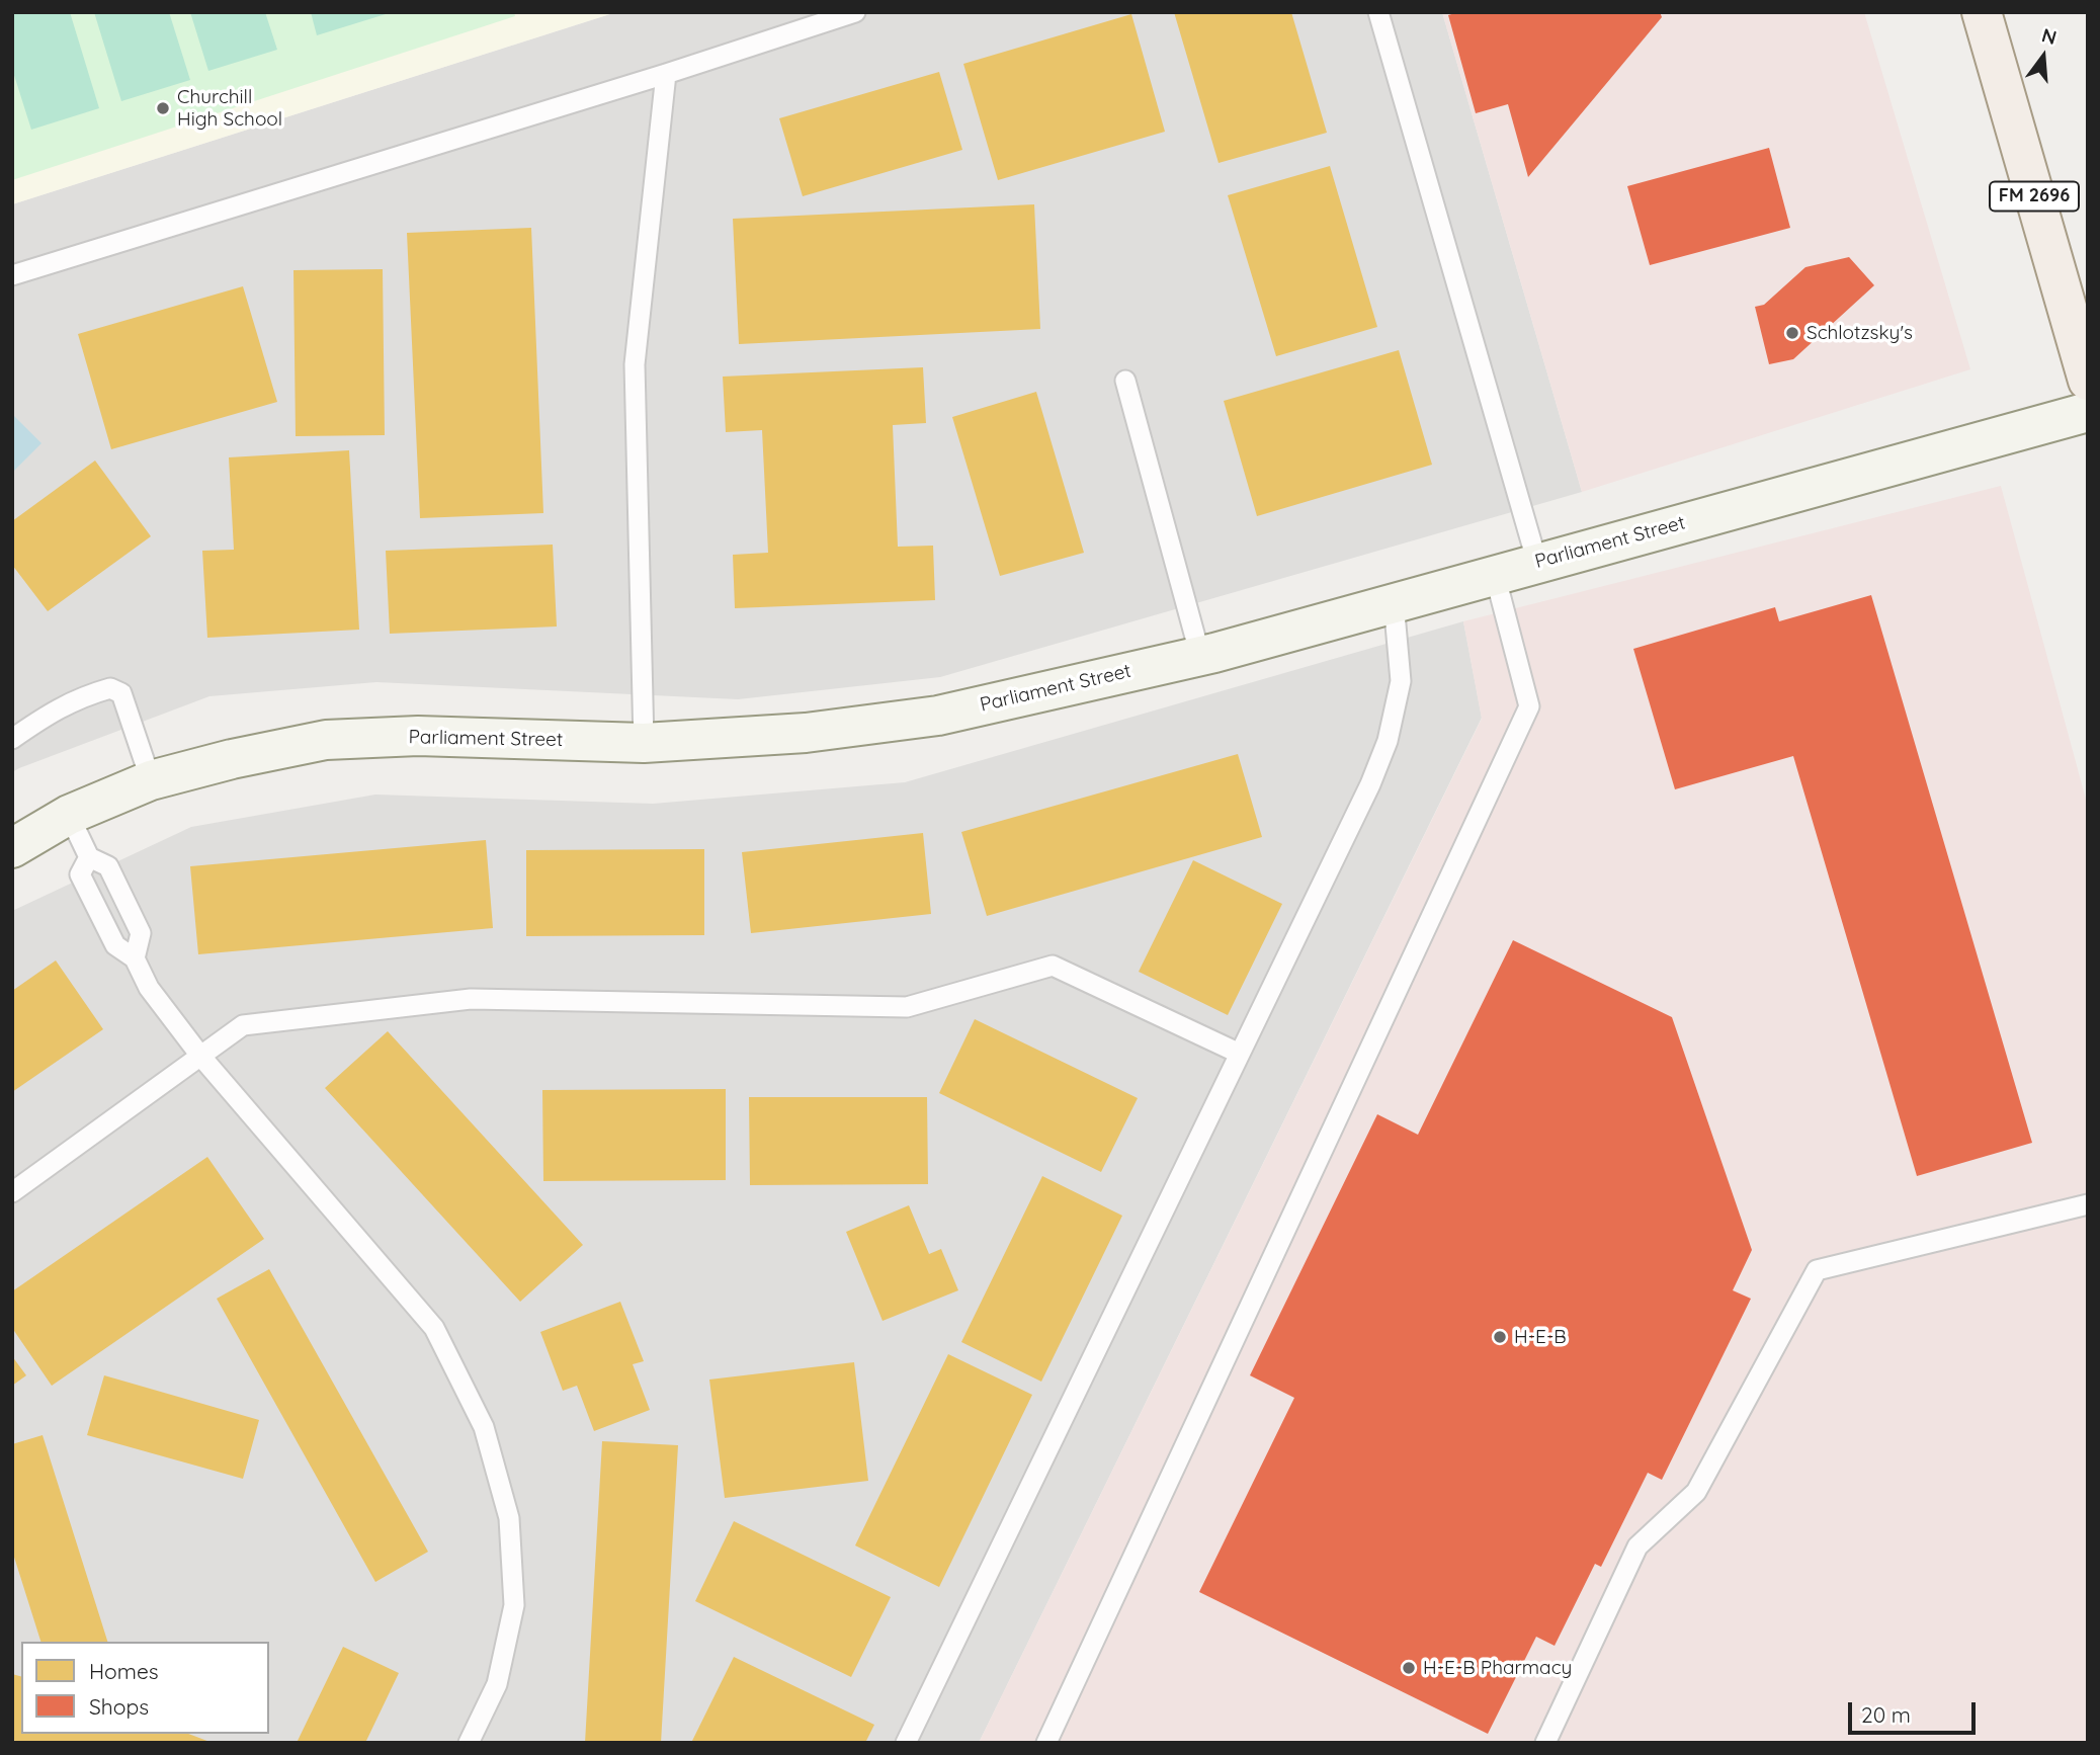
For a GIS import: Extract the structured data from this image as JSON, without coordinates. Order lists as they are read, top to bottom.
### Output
{
  "streets": {
    "main road": ["FM 2696"],
    "street": ["Parliament Street"]
  },
  "places": [
    "Churchill High School",
    "Schlotzsky's",
    "H-E-B",
    "H-E-B Pharmacy"
  ],
  "legend": ["Homes", "Shops"],
  "scale_bar": "20 m",
  "north": "top"
}
